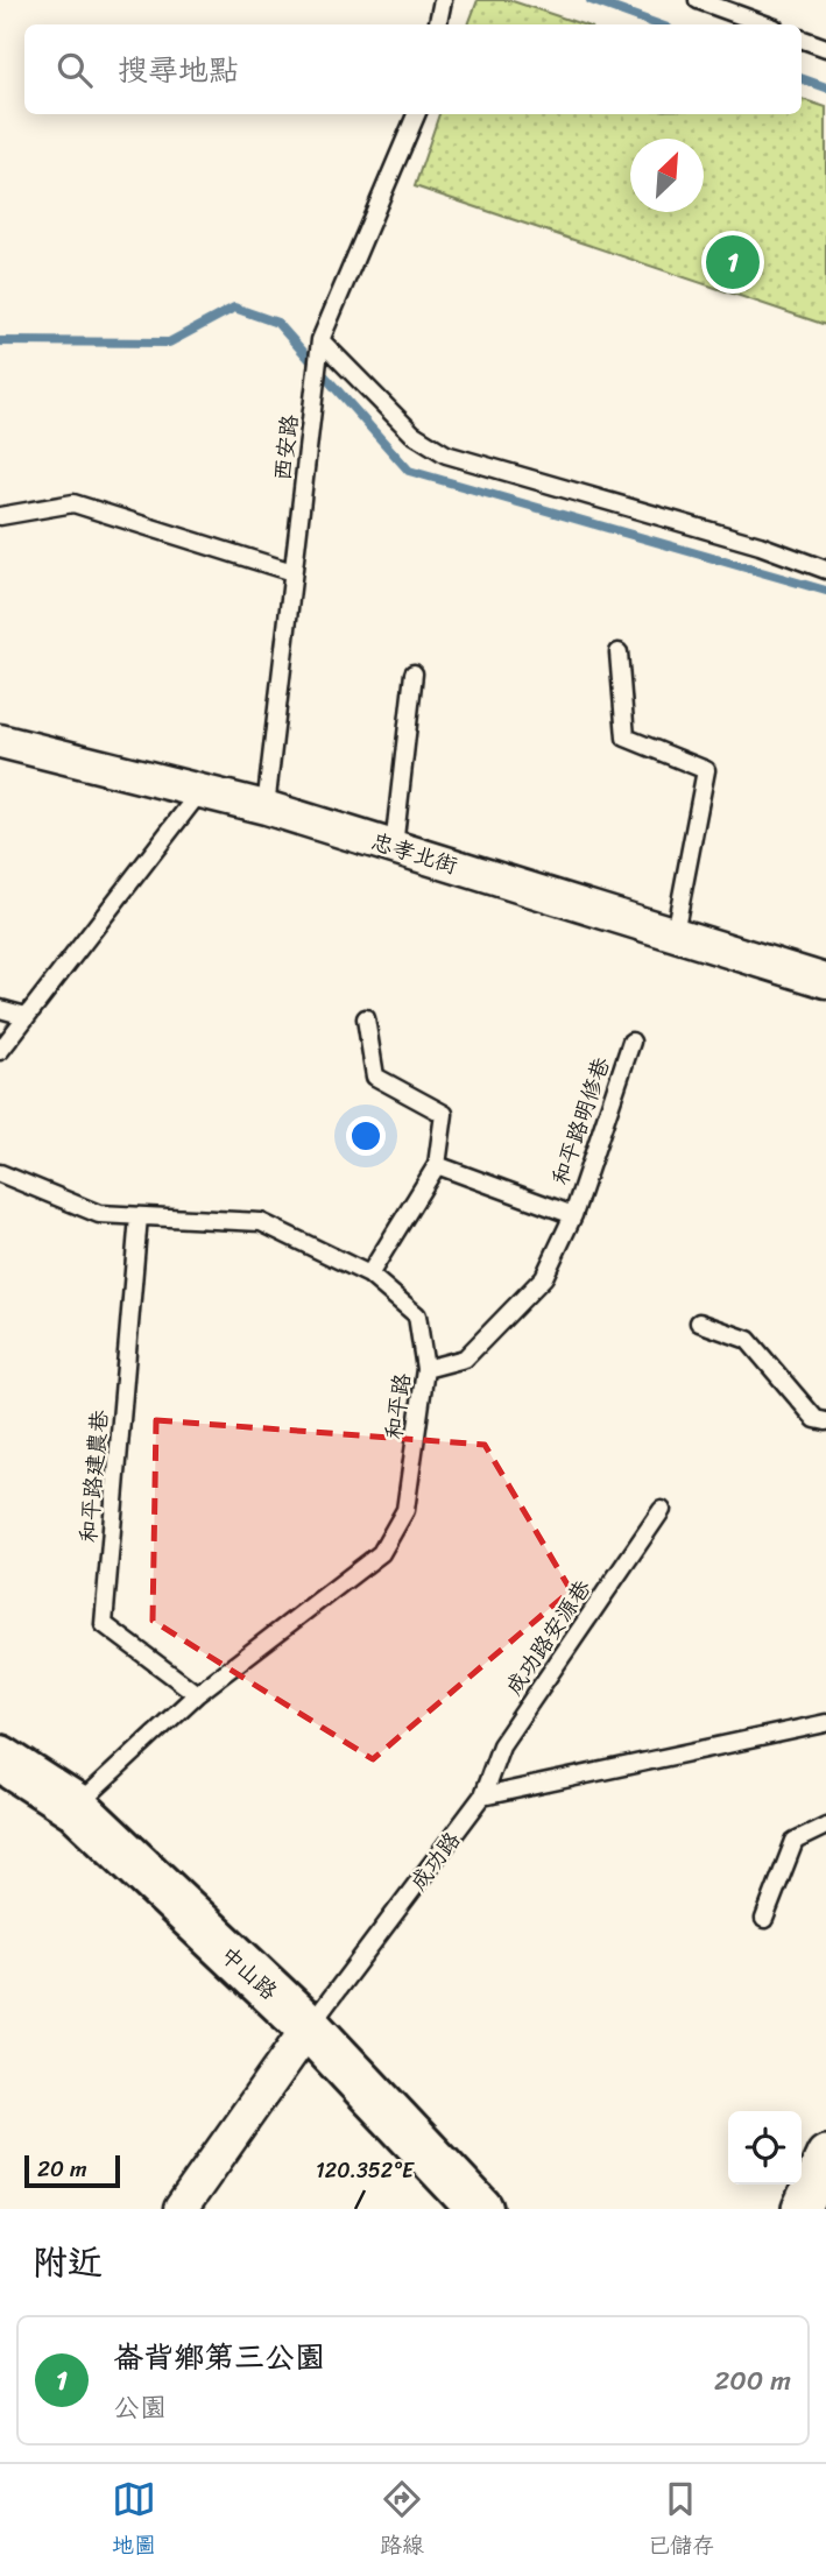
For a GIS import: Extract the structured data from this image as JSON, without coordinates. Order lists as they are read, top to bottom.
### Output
{
  "streets": {
    "main road": ["中山路"],
    "street": ["忠孝北街", "成功路"],
    "lane": [
      "西安路",
      "和平路明修巷",
      "和平路",
      "和平路建農巷",
      "成功路安源巷"
    ]
  },
  "crossings": [
    ["西安路", "忠孝北街"],
    ["和平路明修巷", "和平路"],
    ["和平路", "和平路建農巷"],
    ["和平路", "中山路"],
    ["成功路安源巷", "成功路"],
    ["成功路", "中山路"]
  ],
  "scale_bar": "20 m",
  "north": "top right",
  "page": {
    "search": "搜尋地點",
    "pins": "1",
    "scale": "20 m",
    "heading": "附近",
    "list": [
      {
        "mark": "1",
        "name": "崙背鄉第三公園",
        "note": "公園",
        "value": "200 m"
      }
    ],
    "nav": ["地圖", "路線", "已儲存"]
  },
  "coordinates": ["120.352°E"]
}
